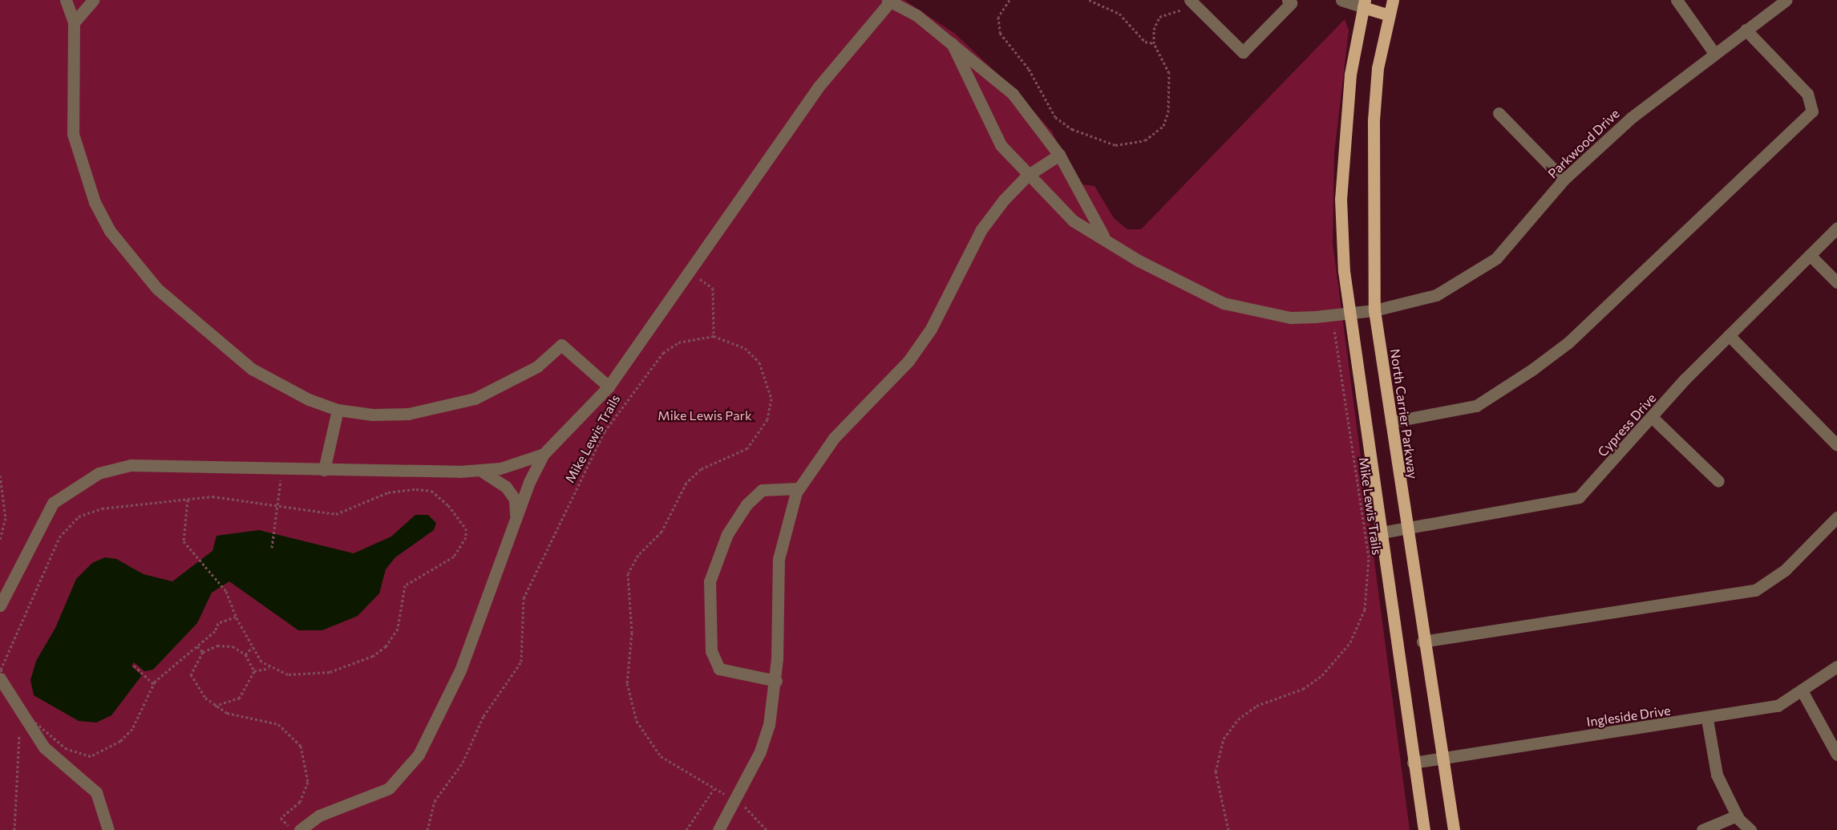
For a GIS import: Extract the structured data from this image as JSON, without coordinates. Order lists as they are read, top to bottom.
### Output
{
  "streets": {
    "main road": ["North Carrier Parkway"],
    "street": ["Parkwood Drive", "Cypress Drive", "Ingleside Drive"],
    "path": ["Mike Lewis Trails"]
  },
  "crossings": [
    ["Parkwood Drive", "North Carrier Parkway"],
    ["Parkwood Drive", "Mike Lewis Trails"],
    ["North Carrier Parkway", "Cypress Drive"],
    ["North Carrier Parkway", "Ingleside Drive"]
  ],
  "parks": ["Mike Lewis Park"]
}
